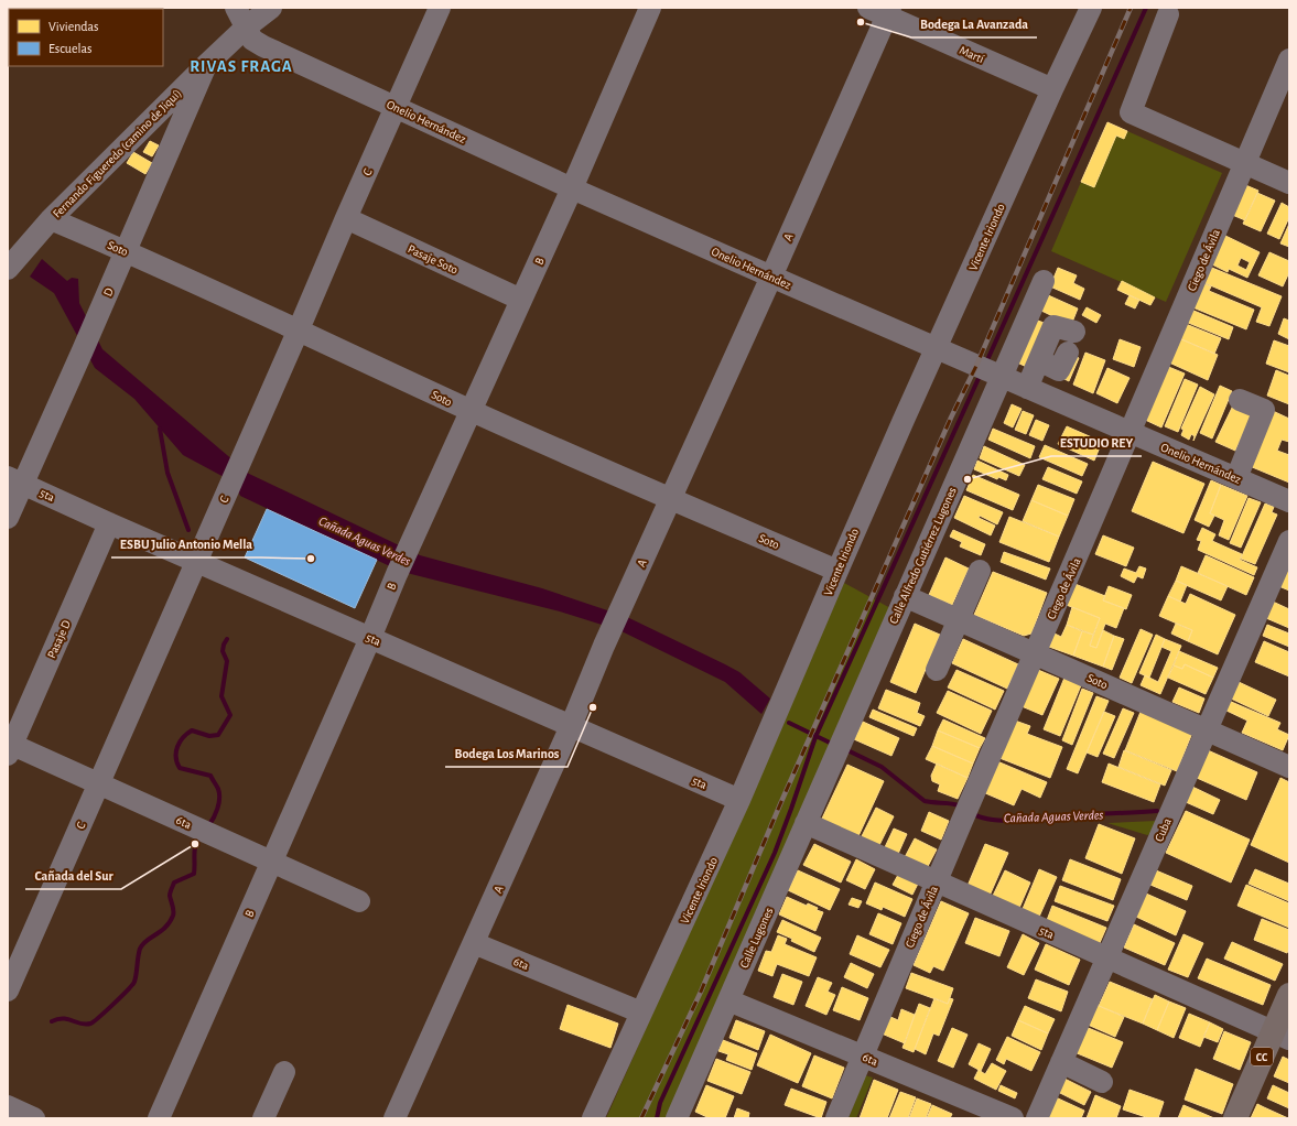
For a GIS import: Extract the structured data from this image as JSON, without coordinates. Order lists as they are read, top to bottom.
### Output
{
  "streets": {
    "main road": ["CC"],
    "street": [
      "Martí",
      "Onelio Hernández",
      "Fernando Figueredo (camino de Jiquí)",
      "C",
      "A",
      "Vicente Iriondo",
      "Soto",
      "Pasaje Soto",
      "Ciego de Ávila",
      "B",
      "D",
      "5ta",
      "Calle Alfredo Gutiérrez Lugones",
      "Pasaje D",
      "6ta",
      "Cuba",
      "Calle Lugones"
    ]
  },
  "crossings": [
    ["Martí", "A"],
    ["Martí", "Vicente Iriondo"],
    ["Onelio Hernández", "Fernando Figueredo (camino de Jiquí)"],
    ["Onelio Hernández", "C"],
    ["Onelio Hernández", "A"],
    ["Onelio Hernández", "Vicente Iriondo"],
    ["Onelio Hernández", "Ciego de Ávila"],
    ["Onelio Hernández", "B"],
    ["Onelio Hernández", "Calle Alfredo Gutiérrez Lugones"],
    ["Fernando Figueredo (camino de Jiquí)", "Soto"],
    ["Fernando Figueredo (camino de Jiquí)", "D"],
    ["C", "Soto"],
    ["C", "Pasaje Soto"],
    ["C", "5ta"],
    ["C", "6ta"],
    ["A", "Soto"],
    ["A", "5ta"],
    ["A", "6ta"],
    ["Vicente Iriondo", "Soto"],
    ["Vicente Iriondo", "5ta"],
    ["Vicente Iriondo", "6ta"],
    ["Soto", "Ciego de Ávila"],
    ["Soto", "B"],
    ["Soto", "D"],
    ["Soto", "Calle Alfredo Gutiérrez Lugones"],
    ["Soto", "Cuba"],
    ["Pasaje Soto", "B"],
    ["Ciego de Ávila", "5ta"],
    ["Ciego de Ávila", "6ta"],
    ["B", "5ta"],
    ["B", "6ta"],
    ["D", "5ta"],
    ["5ta", "Pasaje D"],
    ["5ta", "Cuba"],
    ["5ta", "Calle Lugones"],
    ["5ta", "CC"],
    ["Calle Alfredo Gutiérrez Lugones", "Calle Lugones"],
    ["Pasaje D", "6ta"],
    ["6ta", "Calle Lugones"]
  ],
  "districts": ["RIVAS FRAGA"],
  "water": ["Cañada Aguas Verdes"],
  "places": [
    "Bodega La Avanzada",
    "ESTUDIO REY",
    "ESBU Julio Antonio Mella",
    "Bodega Los Marinos",
    "Cañada del Sur"
  ],
  "legend": ["Viviendas", "Escuelas"]
}
